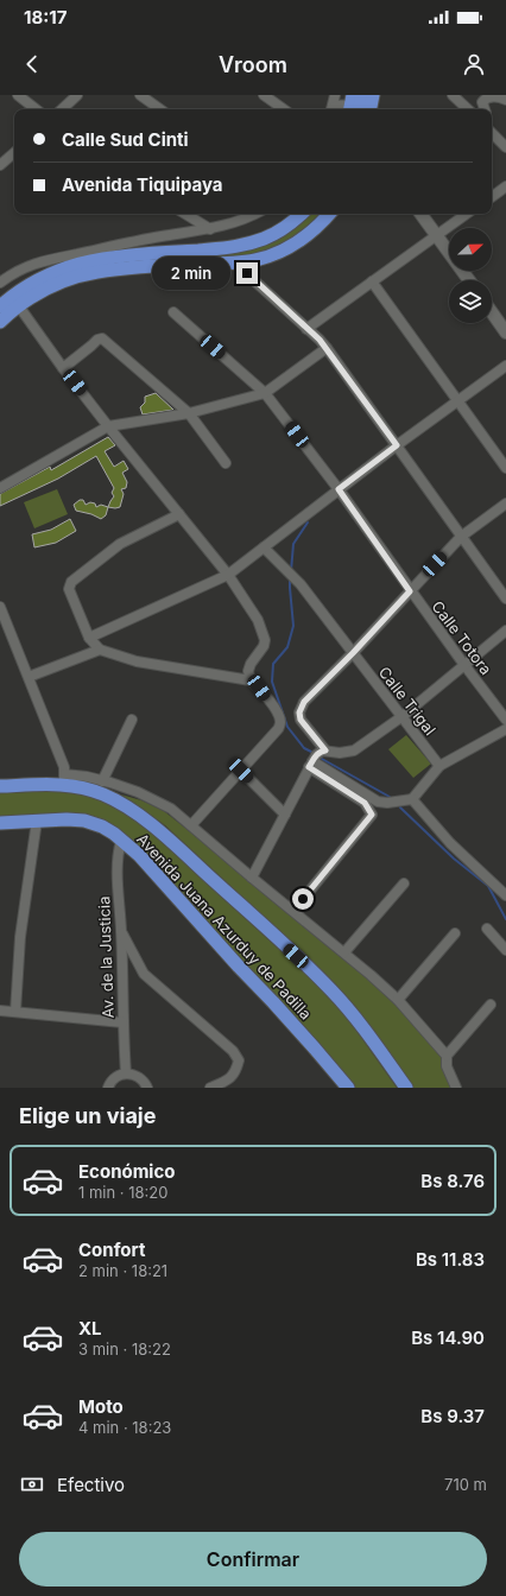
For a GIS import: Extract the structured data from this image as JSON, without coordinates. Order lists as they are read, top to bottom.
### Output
{
  "streets": {
    "highway": ["Avenida Juana Azurduy de Padilla"],
    "street": ["Calle Totora", "Calle Trigal", "Av. de la Justicia"]
  },
  "crossings": [
    ["Avenida Juana Azurduy de Padilla", "Av. de la Justicia"]
  ],
  "north": "right",
  "page": {
    "status": "18:17",
    "header": "Vroom",
    "banner": ["Calle Sud Cinti", "Avenida Tiquipaya"],
    "bubble": "2 min",
    "heading": "Elige un viaje",
    "list": [
      {
        "name": "Económico",
        "note": "1 min · 18:20",
        "value": "Bs 8.76"
      },
      {
        "name": "Confort",
        "note": "2 min · 18:21",
        "value": "Bs 11.83"
      },
      {
        "name": "XL",
        "note": "3 min · 18:22",
        "value": "Bs 14.90"
      },
      {
        "name": "Moto",
        "note": "4 min · 18:23",
        "value": "Bs 9.37"
      }
    ],
    "pay": ["Efectivo", "710 m"],
    "buttons": "Confirmar"
  }
}
